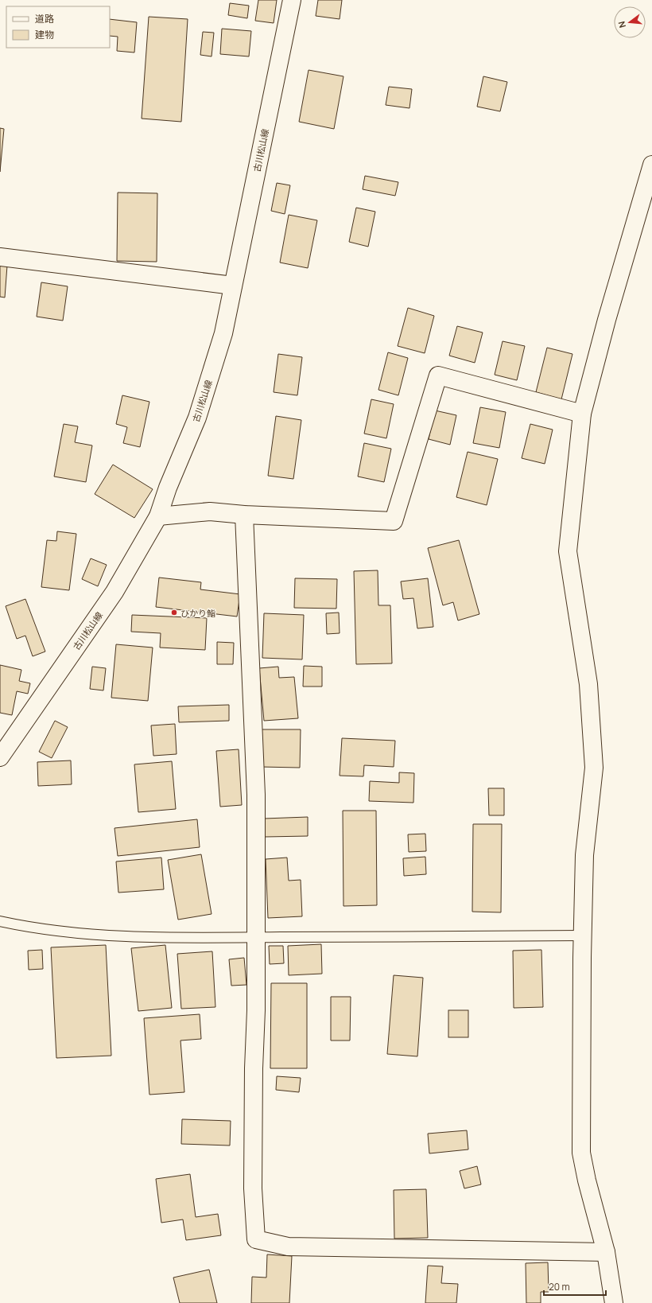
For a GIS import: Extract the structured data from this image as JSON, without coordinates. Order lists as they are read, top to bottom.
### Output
{
  "streets": {
    "street": ["古川松山線"]
  },
  "places": ["ひかり鮨"],
  "legend": ["道路", "建物"],
  "scale_bar": "20 m",
  "north": "left"
}
